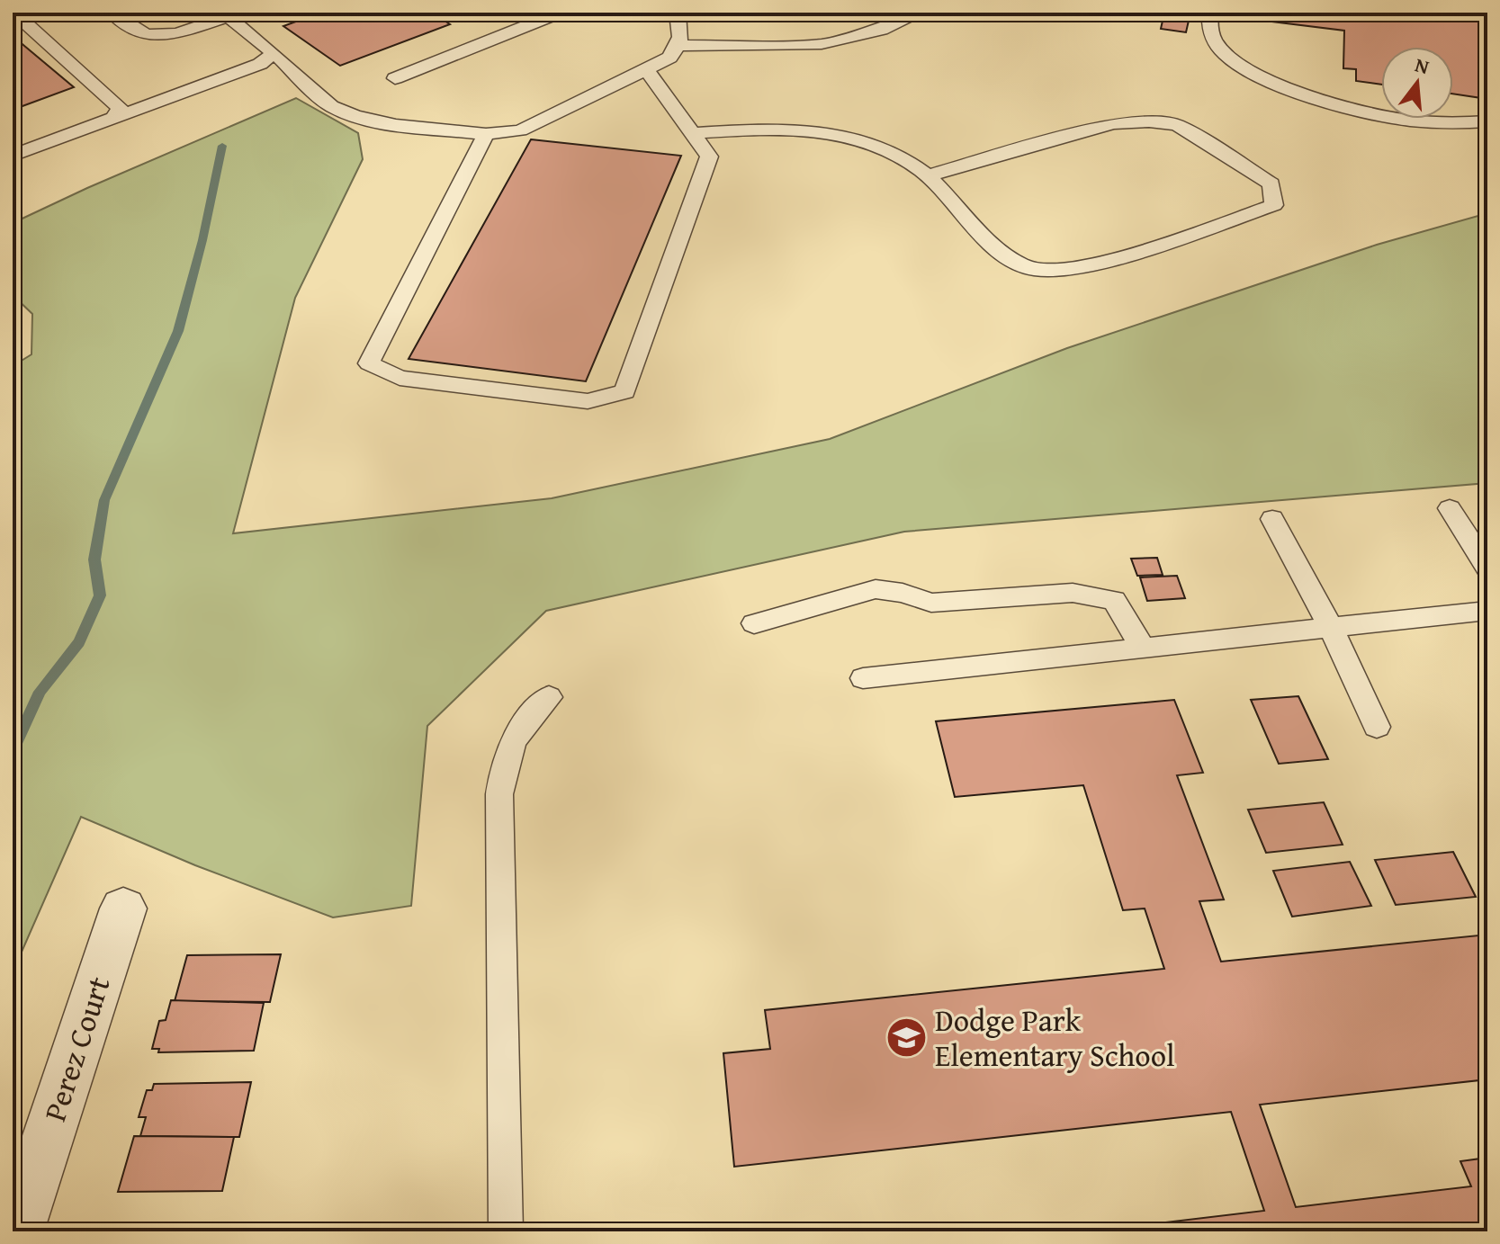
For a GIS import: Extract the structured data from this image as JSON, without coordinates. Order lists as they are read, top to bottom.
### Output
{
  "streets": {
    "street": ["Perez Court"]
  },
  "places": {
    "school or university": ["Dodge Park Elementary School"]
  },
  "north": "top"
}
